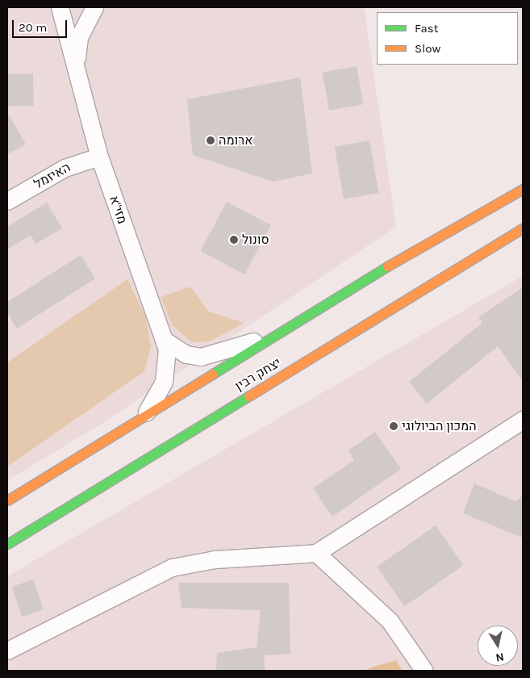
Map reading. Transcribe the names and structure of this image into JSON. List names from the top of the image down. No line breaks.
{"streets":{"main road":["יצחק רבין"],"street":["האיזמל","מזי\"א"]},"crossings":[["האיזמל","מזי\"א"],["מזי\"א","יצחק רבין"]],"places":["ארומה","סונול","המכון הביולוגי"],"legend":["Fast","Slow"],"scale_bar":"20 m","north":"bottom"}
